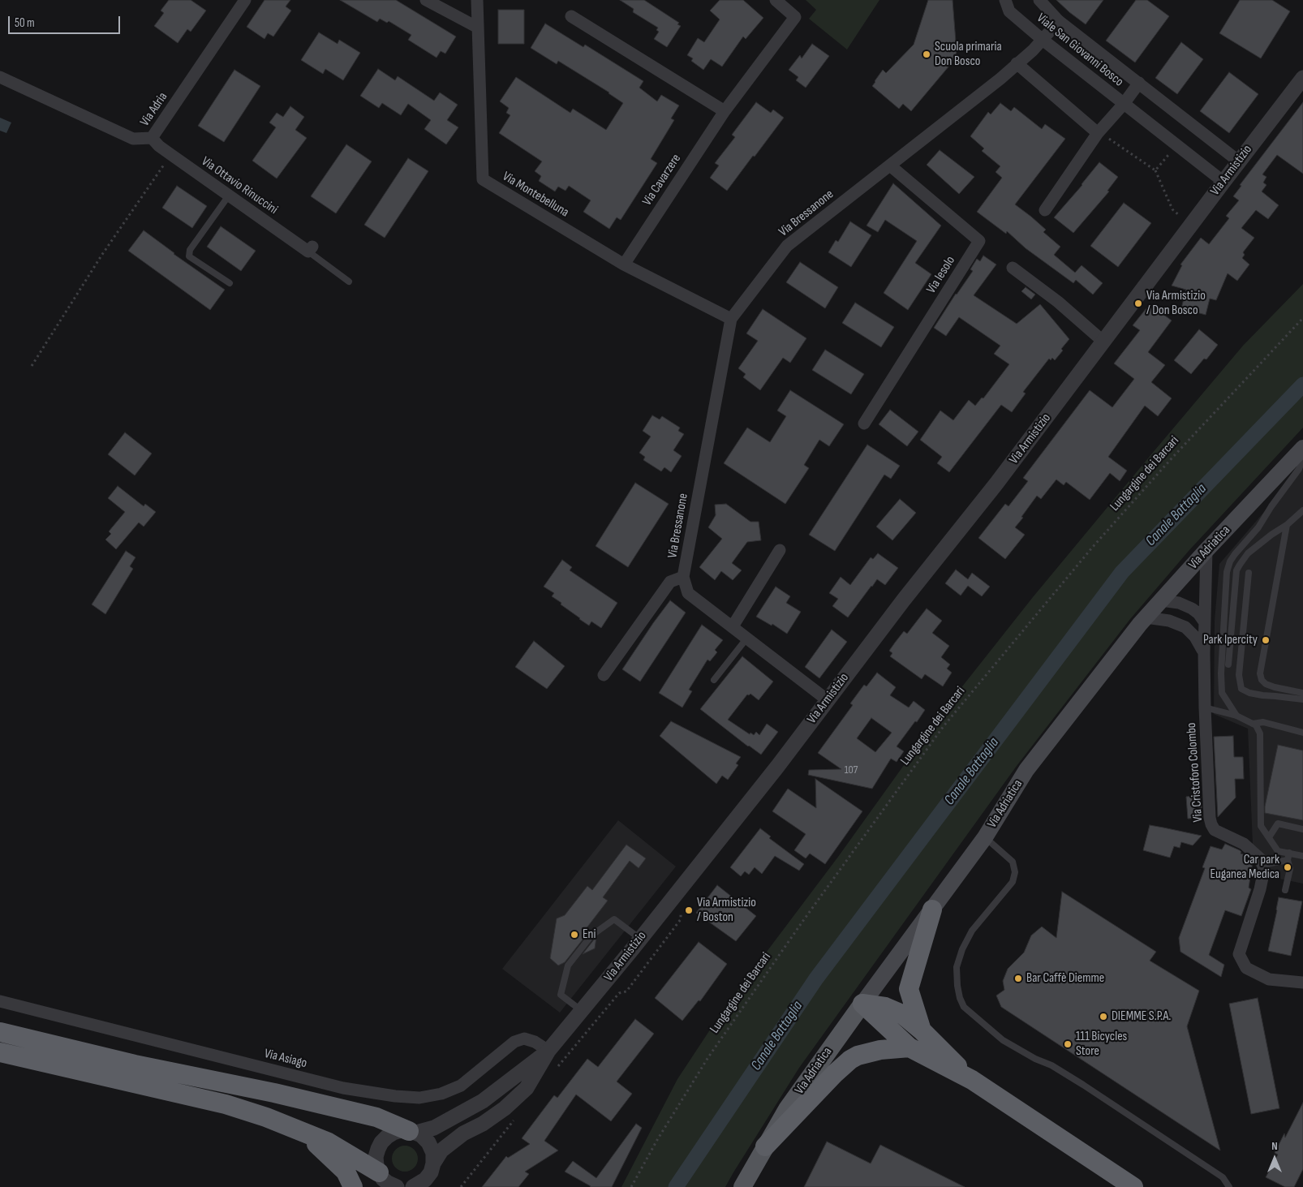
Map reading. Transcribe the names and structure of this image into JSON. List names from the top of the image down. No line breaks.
{"streets":{"main road":["Via Adriatica"],"street":["Viale San Giovanni Bosco","Via Adria","Via Armistizio","Via Cavarzere","Via Ottavio Rinuccini","Via Montebelluna","Via Bressanone","Via Iesolo","Via Cristoforo Colombo","Via Asiago"],"path":["Lungargine dei Barcari"]},"crossings":[["Viale San Giovanni Bosco","Via Armistizio"],["Viale San Giovanni Bosco","Via Bressanone"],["Via Adria","Via Ottavio Rinuccini"],["Via Armistizio","Via Bressanone"],["Via Armistizio","Via Asiago"],["Via Cavarzere","Via Montebelluna"],["Via Montebelluna","Via Bressanone"],["Via Bressanone","Via Iesolo"],["Via Adriatica","Via Cristoforo Colombo"]],"water":["Canale Battaglia"],"places":["Scuola primaria Don Bosco","Via Armistizio / Don Bosco","Park Ipercity","Car park Euganea Medica","Via Armistizio / Boston","Eni","Bar Caffè Diemme","DIEMME S.P.A.","111 Bicycles Store"],"house_numbers":["107"],"scale_bar":"50 m","north":"top"}
